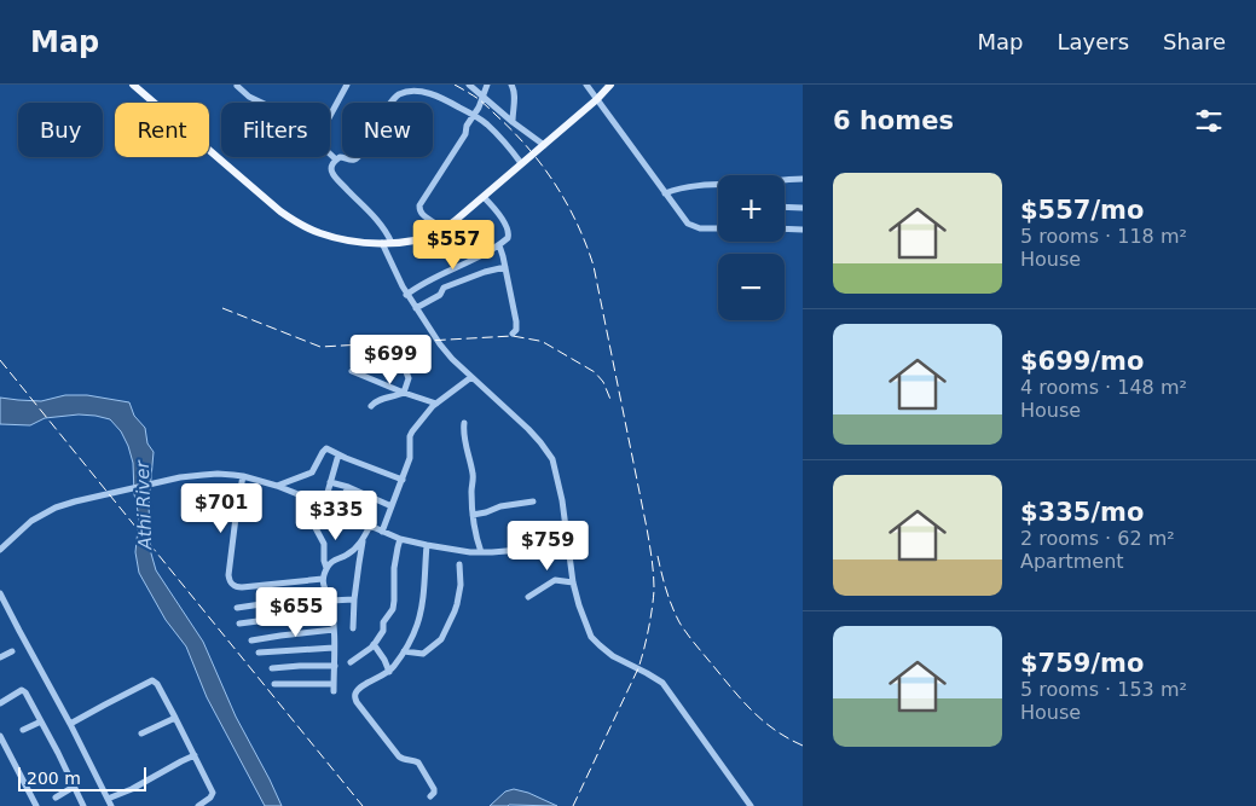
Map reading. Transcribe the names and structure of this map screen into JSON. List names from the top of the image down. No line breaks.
{"water":["Athi River"],"scale_bar":"200 m","page":{"header":"Map","nav":["Map","Layers","Share"],"heading":"6 homes","chip":["Buy","Rent","Filters","New"],"list":[{"name":"$557/mo","note":"5 rooms · 118 m² · House"},{"name":"$699/mo","note":"4 rooms · 148 m² · House"},{"name":"$335/mo","note":"2 rooms · 62 m² · Apartment"},{"name":"$759/mo","note":"5 rooms · 153 m² · House"}],"map_buttons":["+","−"],"price":["$557","$699","$701","$335","$759","$655"],"scale":"200 m"}}
